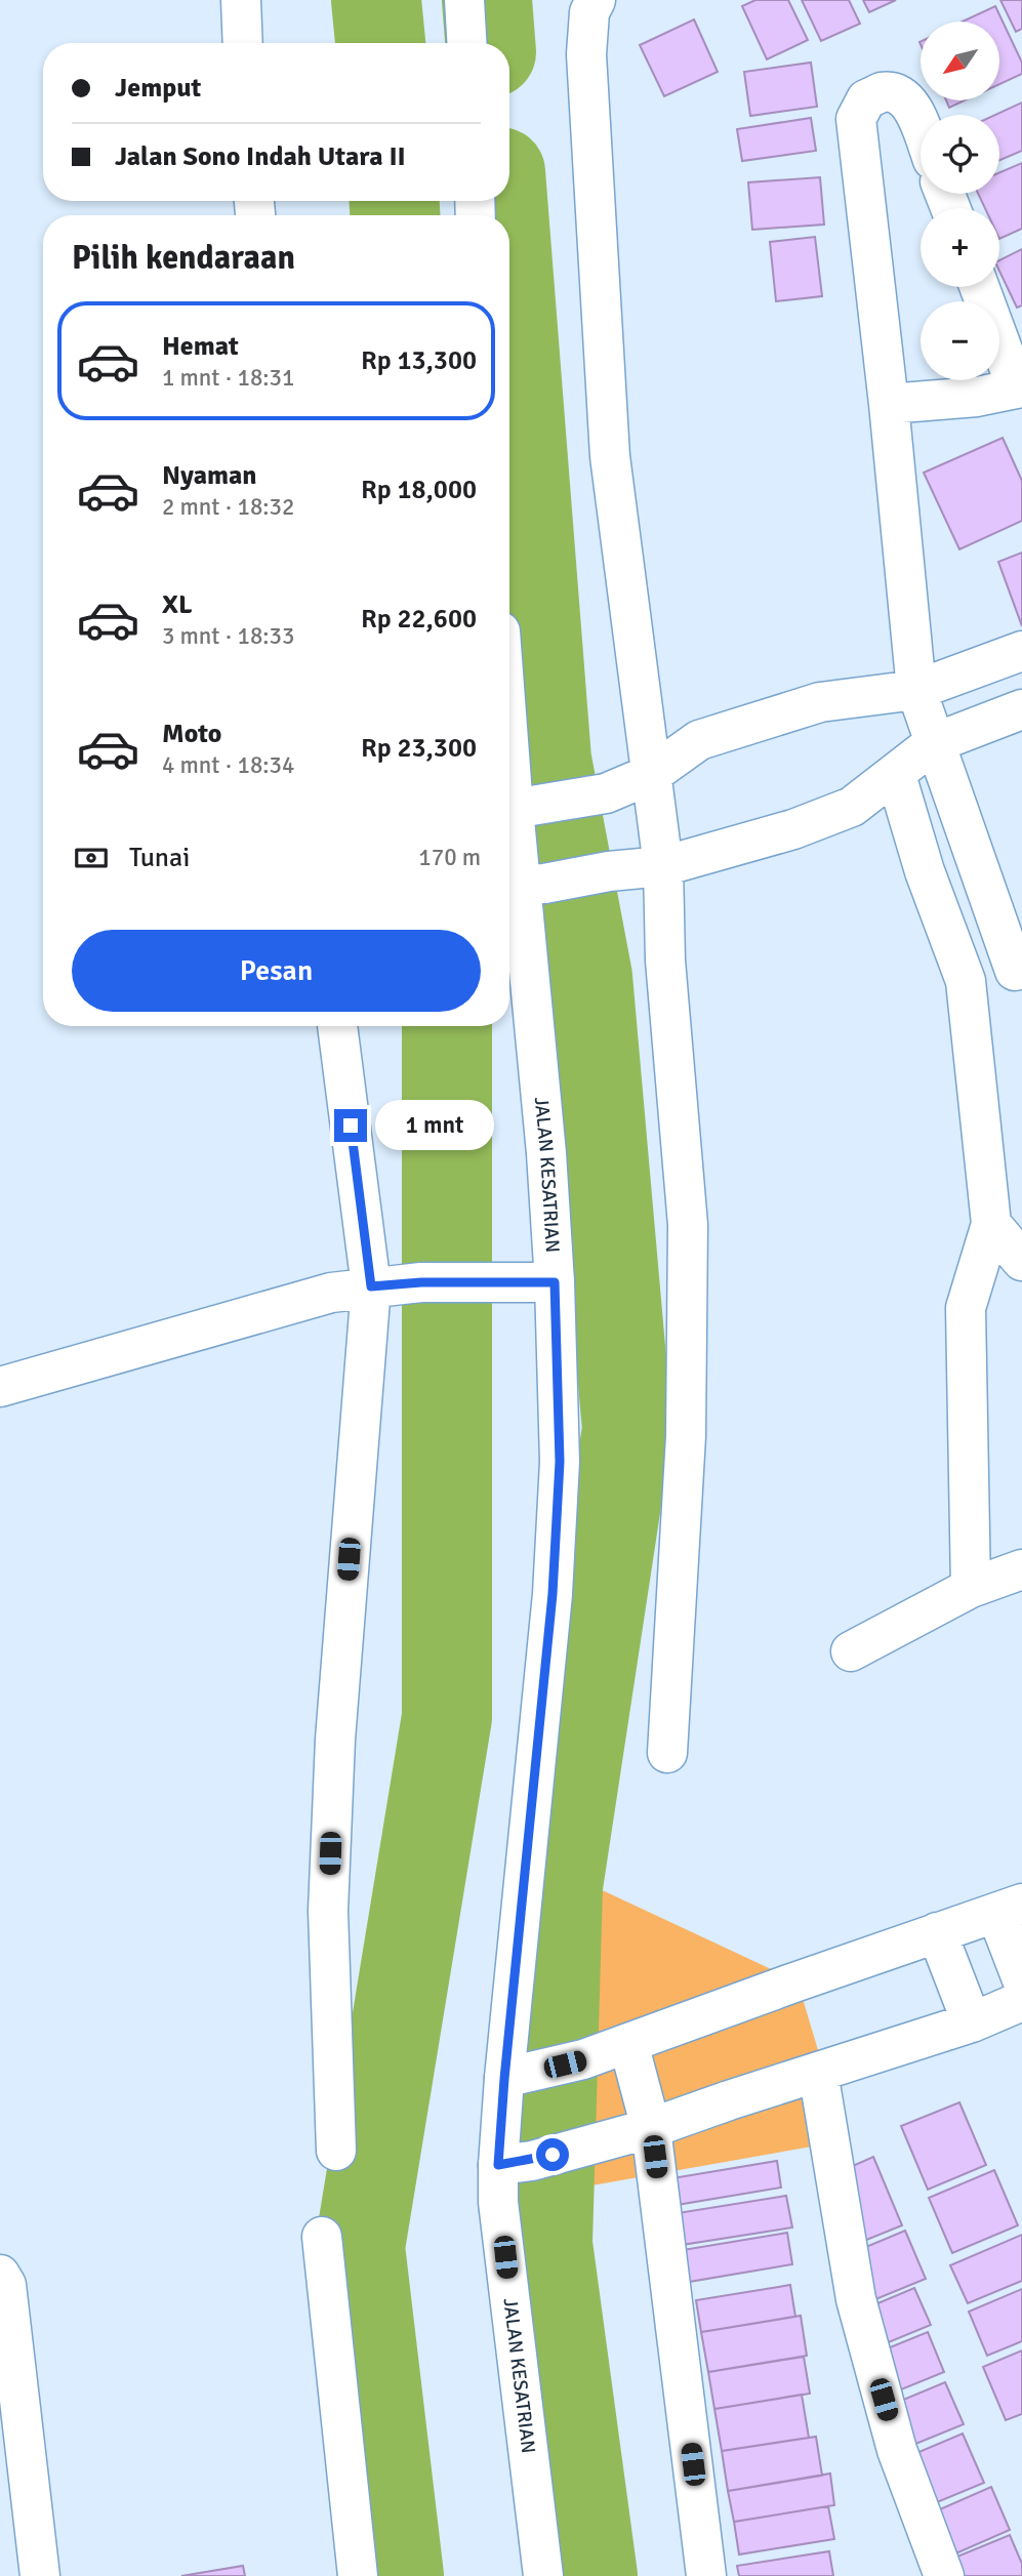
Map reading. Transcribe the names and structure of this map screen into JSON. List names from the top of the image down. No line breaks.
{"streets":{"street":["JALAN KESATRIAN"]},"north":"bottom left","page":{"map_buttons":["+","−"],"banner":["Jemput","Jalan Sono Indah Utara II"],"heading":"Pilih kendaraan","list":[{"name":"Hemat","note":"1 mnt · 18:31","value":"Rp 13,300"},{"name":"Nyaman","note":"2 mnt · 18:32","value":"Rp 18,000"},{"name":"XL","note":"3 mnt · 18:33","value":"Rp 22,600"},{"name":"Moto","note":"4 mnt · 18:34","value":"Rp 23,300"}],"pay":["Tunai","170 m"],"buttons":"Pesan","bubble":"1 mnt"}}
